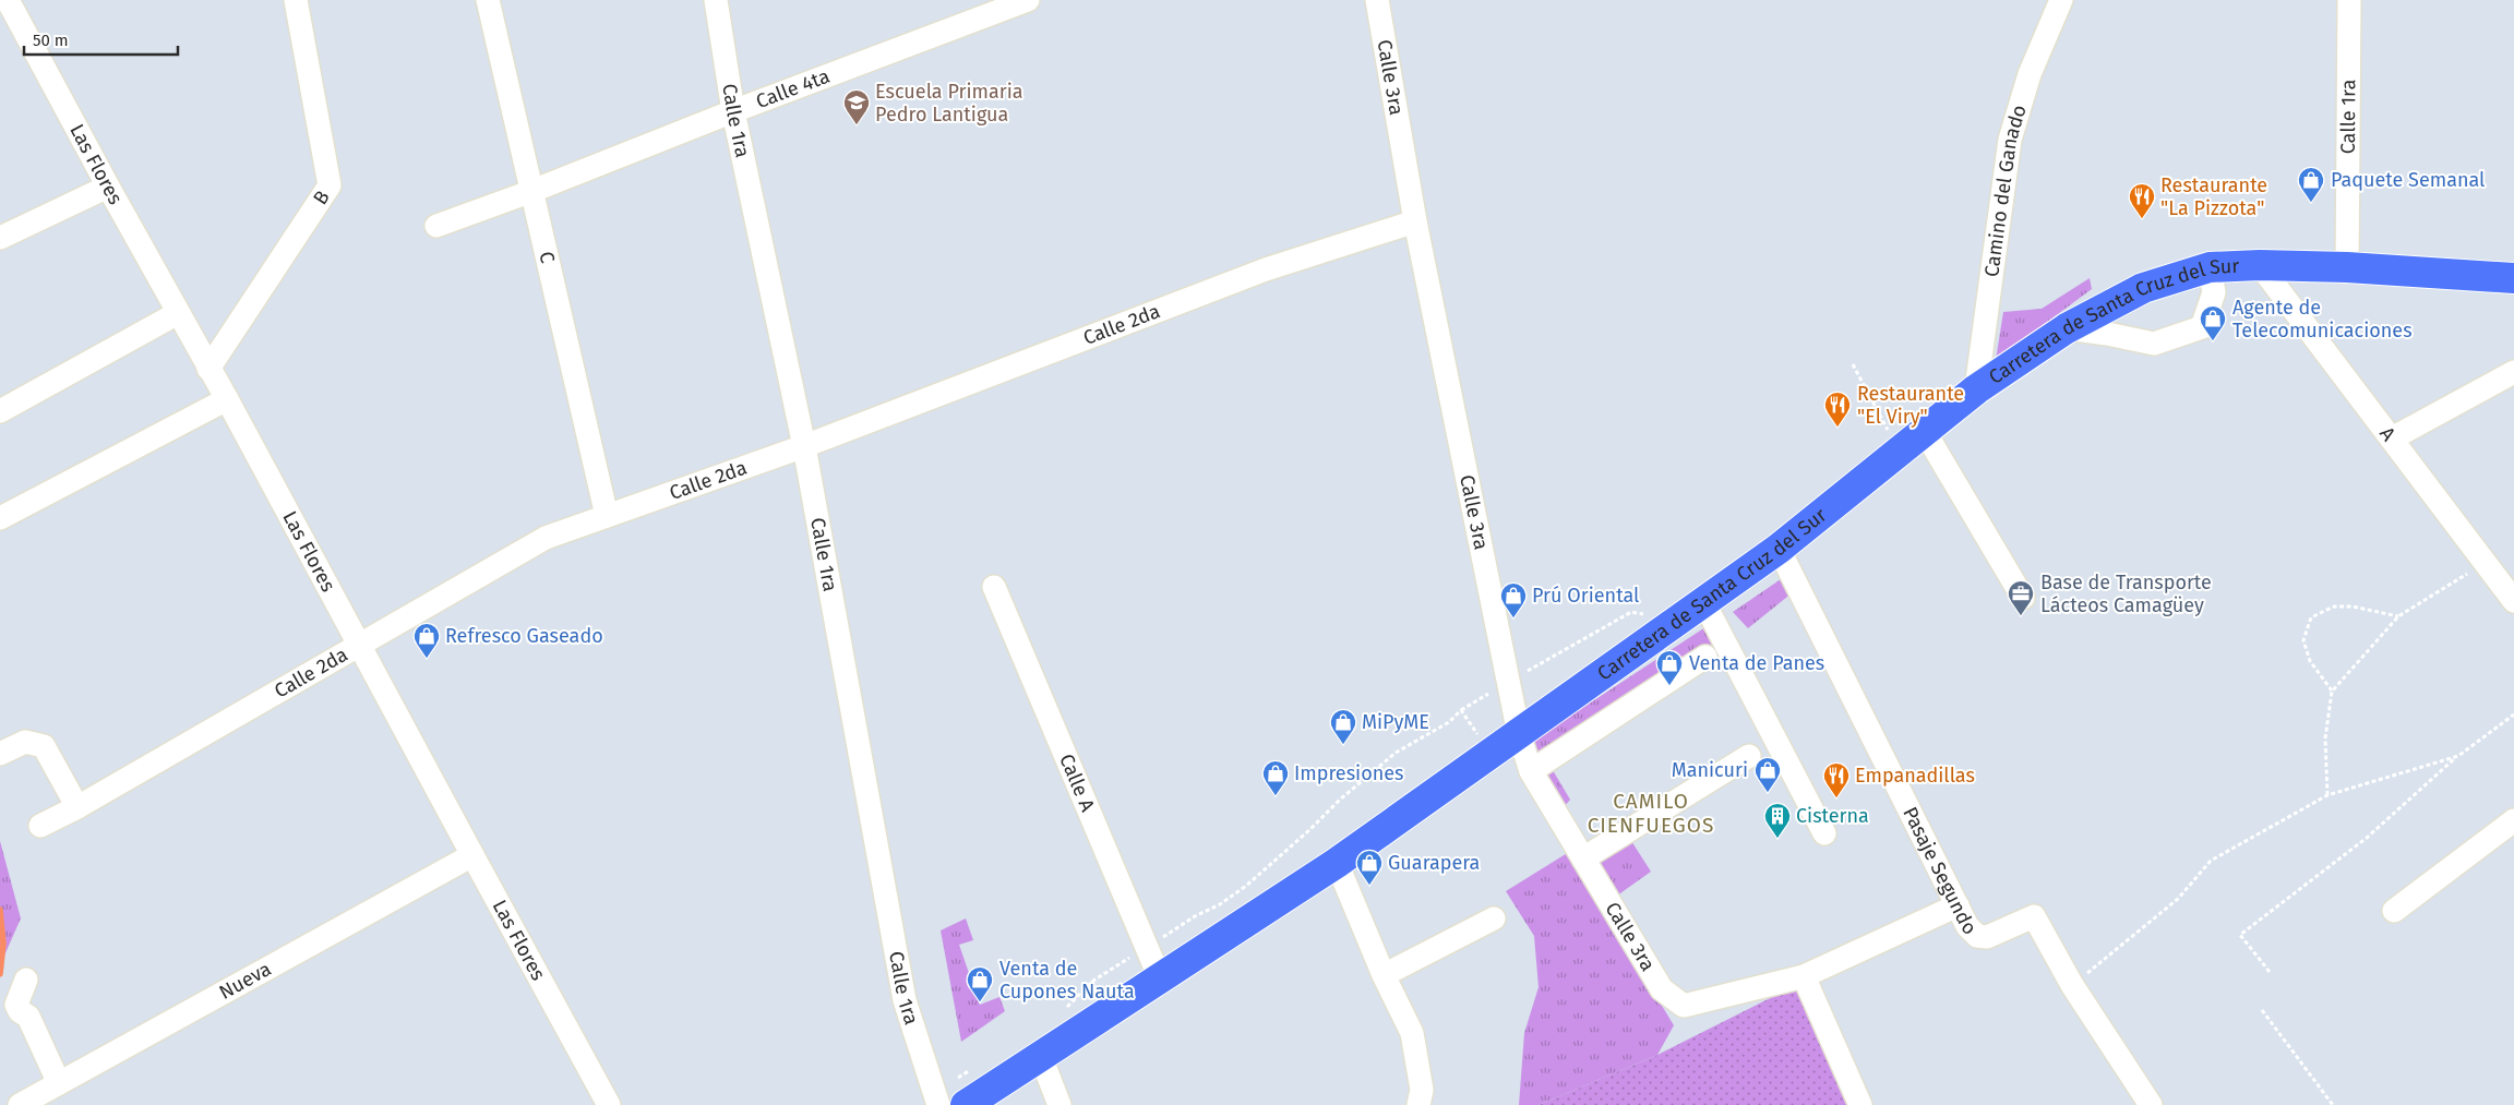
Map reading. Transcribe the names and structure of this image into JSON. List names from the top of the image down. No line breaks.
{"streets":{"main road":["Carretera de Santa Cruz del Sur"],"street":["Calle 3ra","Calle 4ta","Calle 1ra","Las Flores","Camino del Ganado","B","C","Calle 2da","A","Calle A","Pasaje Segundo","Nueva"]},"crossings":[["Calle 3ra","Calle 2da"],["Calle 3ra","Carretera de Santa Cruz del Sur"],["Calle 4ta","Calle 1ra"],["Calle 4ta","C"],["Calle 1ra","Calle 2da"],["Calle 1ra","Carretera de Santa Cruz del Sur"],["Las Flores","B"],["Las Flores","Calle 2da"],["Las Flores","Nueva"],["Camino del Ganado","Carretera de Santa Cruz del Sur"],["C","Calle 2da"],["Carretera de Santa Cruz del Sur","A"],["Carretera de Santa Cruz del Sur","Calle A"],["Carretera de Santa Cruz del Sur","Pasaje Segundo"]],"districts":["CAMILO CIENFUEGOS"],"places":{"school or university":["Escuela Primaria Pedro Lantigua"],"shop":["Paquete Semanal","Agente de Telecomunicaciones","Prú Oriental","Refresco Gaseado","Venta de Panes","MiPyME","Manicuri","Impresiones","Guarapera","Venta de Cupones Nauta"],"restaurant":["Restaurante \"La Pizzota\"","Restaurante \"El Viry\"","Empanadillas"],"office":["Base de Transporte Lácteos Camagüey"],"building":["Cisterna"]},"scale_bar":"50 m"}
